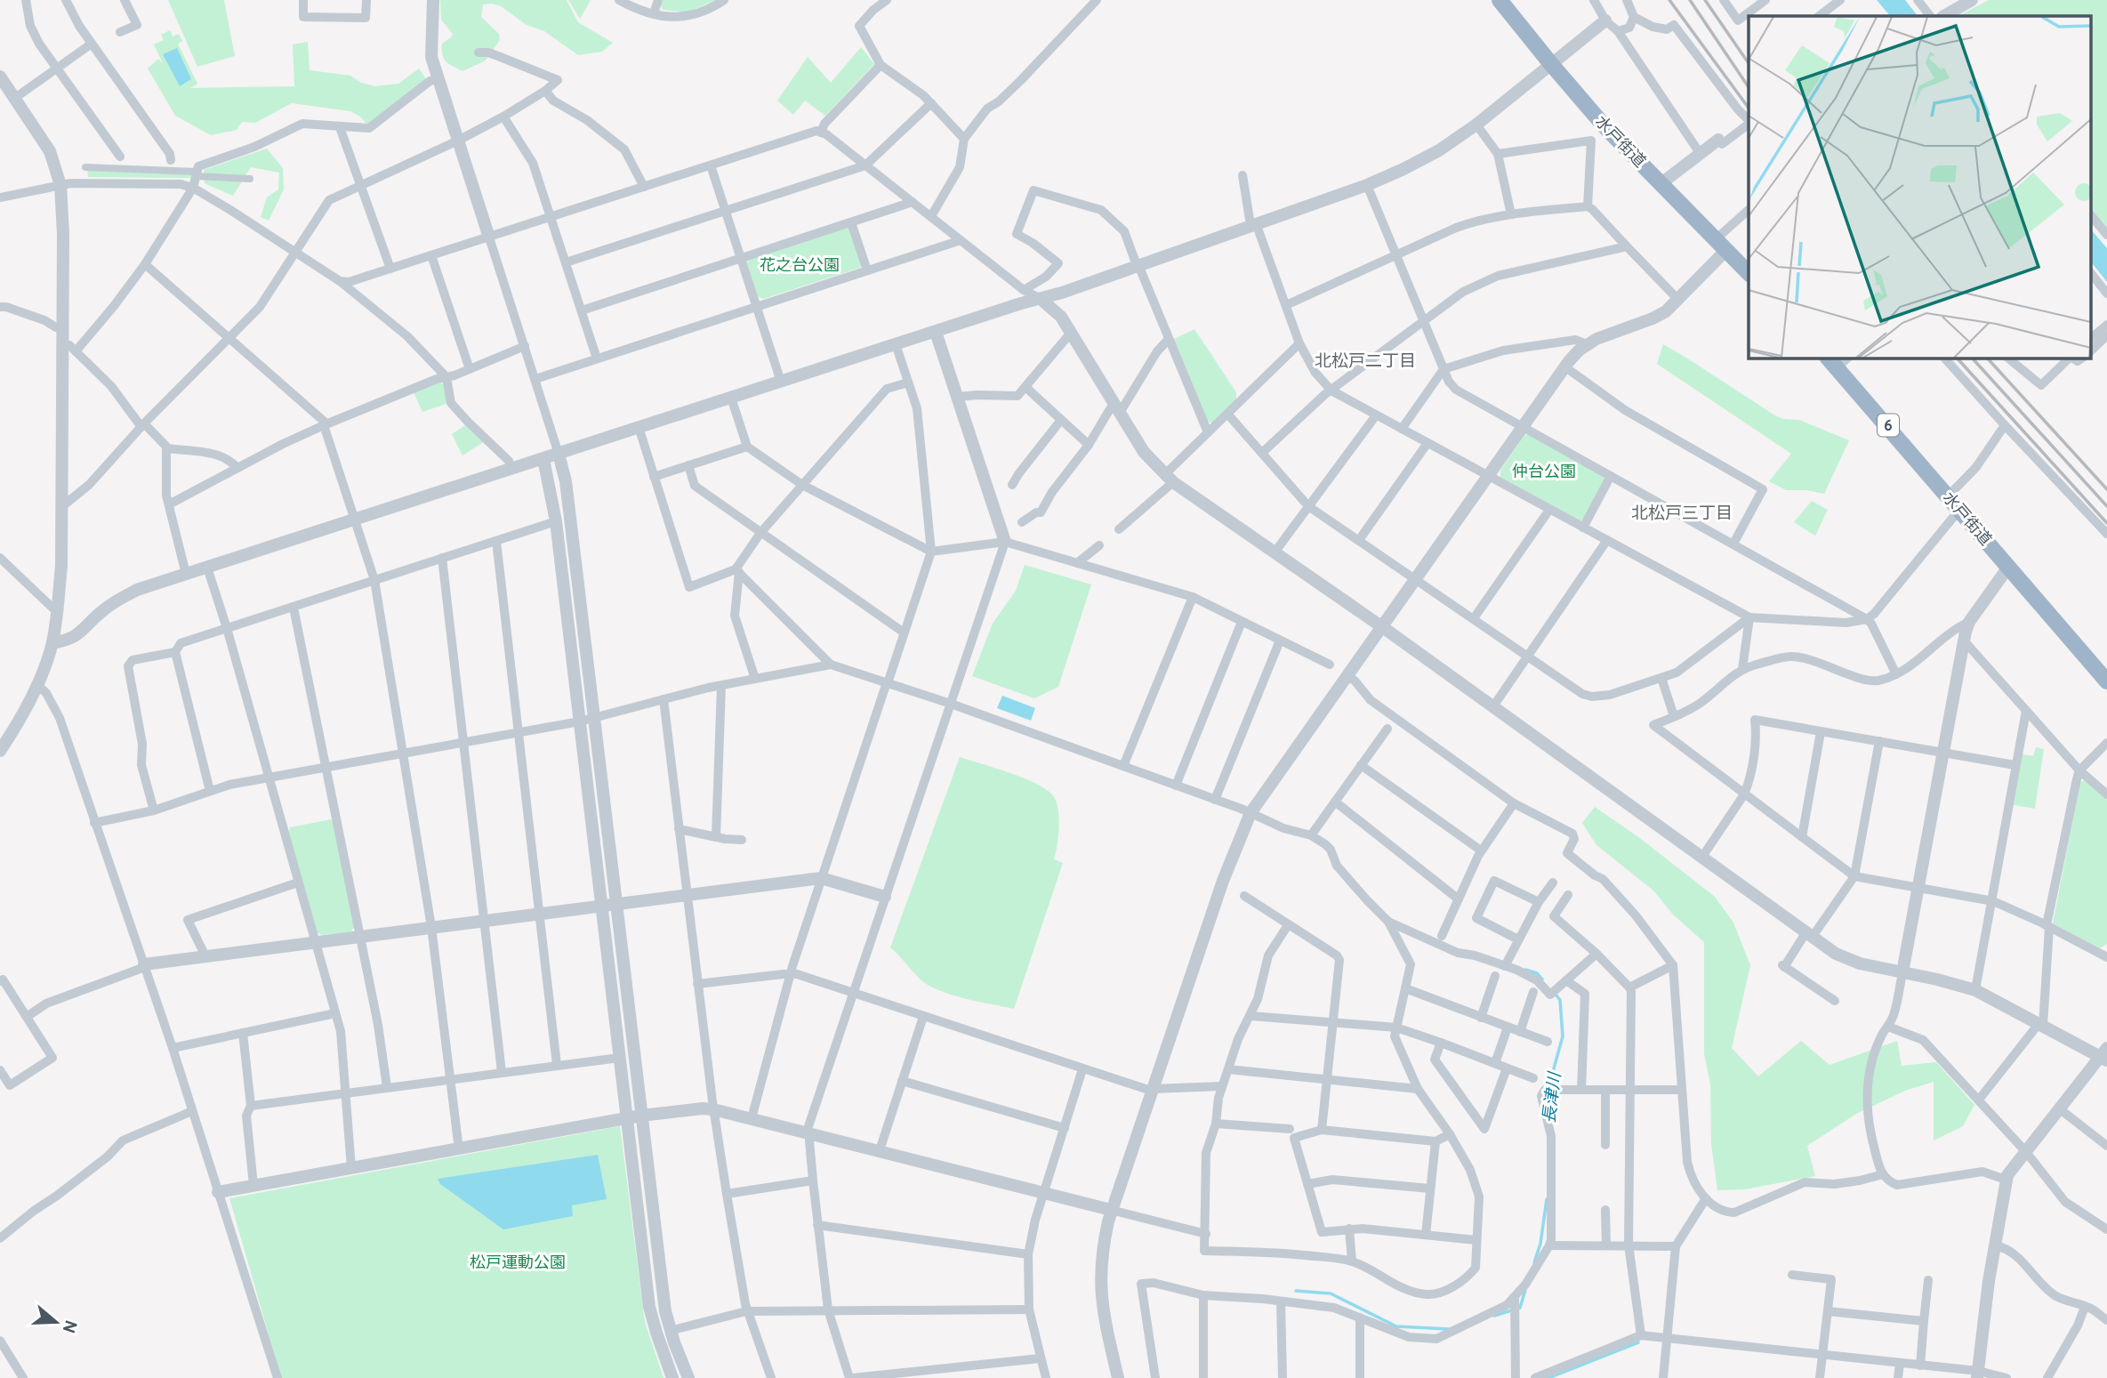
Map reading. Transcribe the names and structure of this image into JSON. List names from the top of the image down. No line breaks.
{"streets":{"highway":["水戸街道","6"]},"districts":["北松戸二丁目","北松戸三丁目"],"water":["長津川"],"parks":["花之台公園","仲台公園","松戸運動公園"],"north":"right"}
